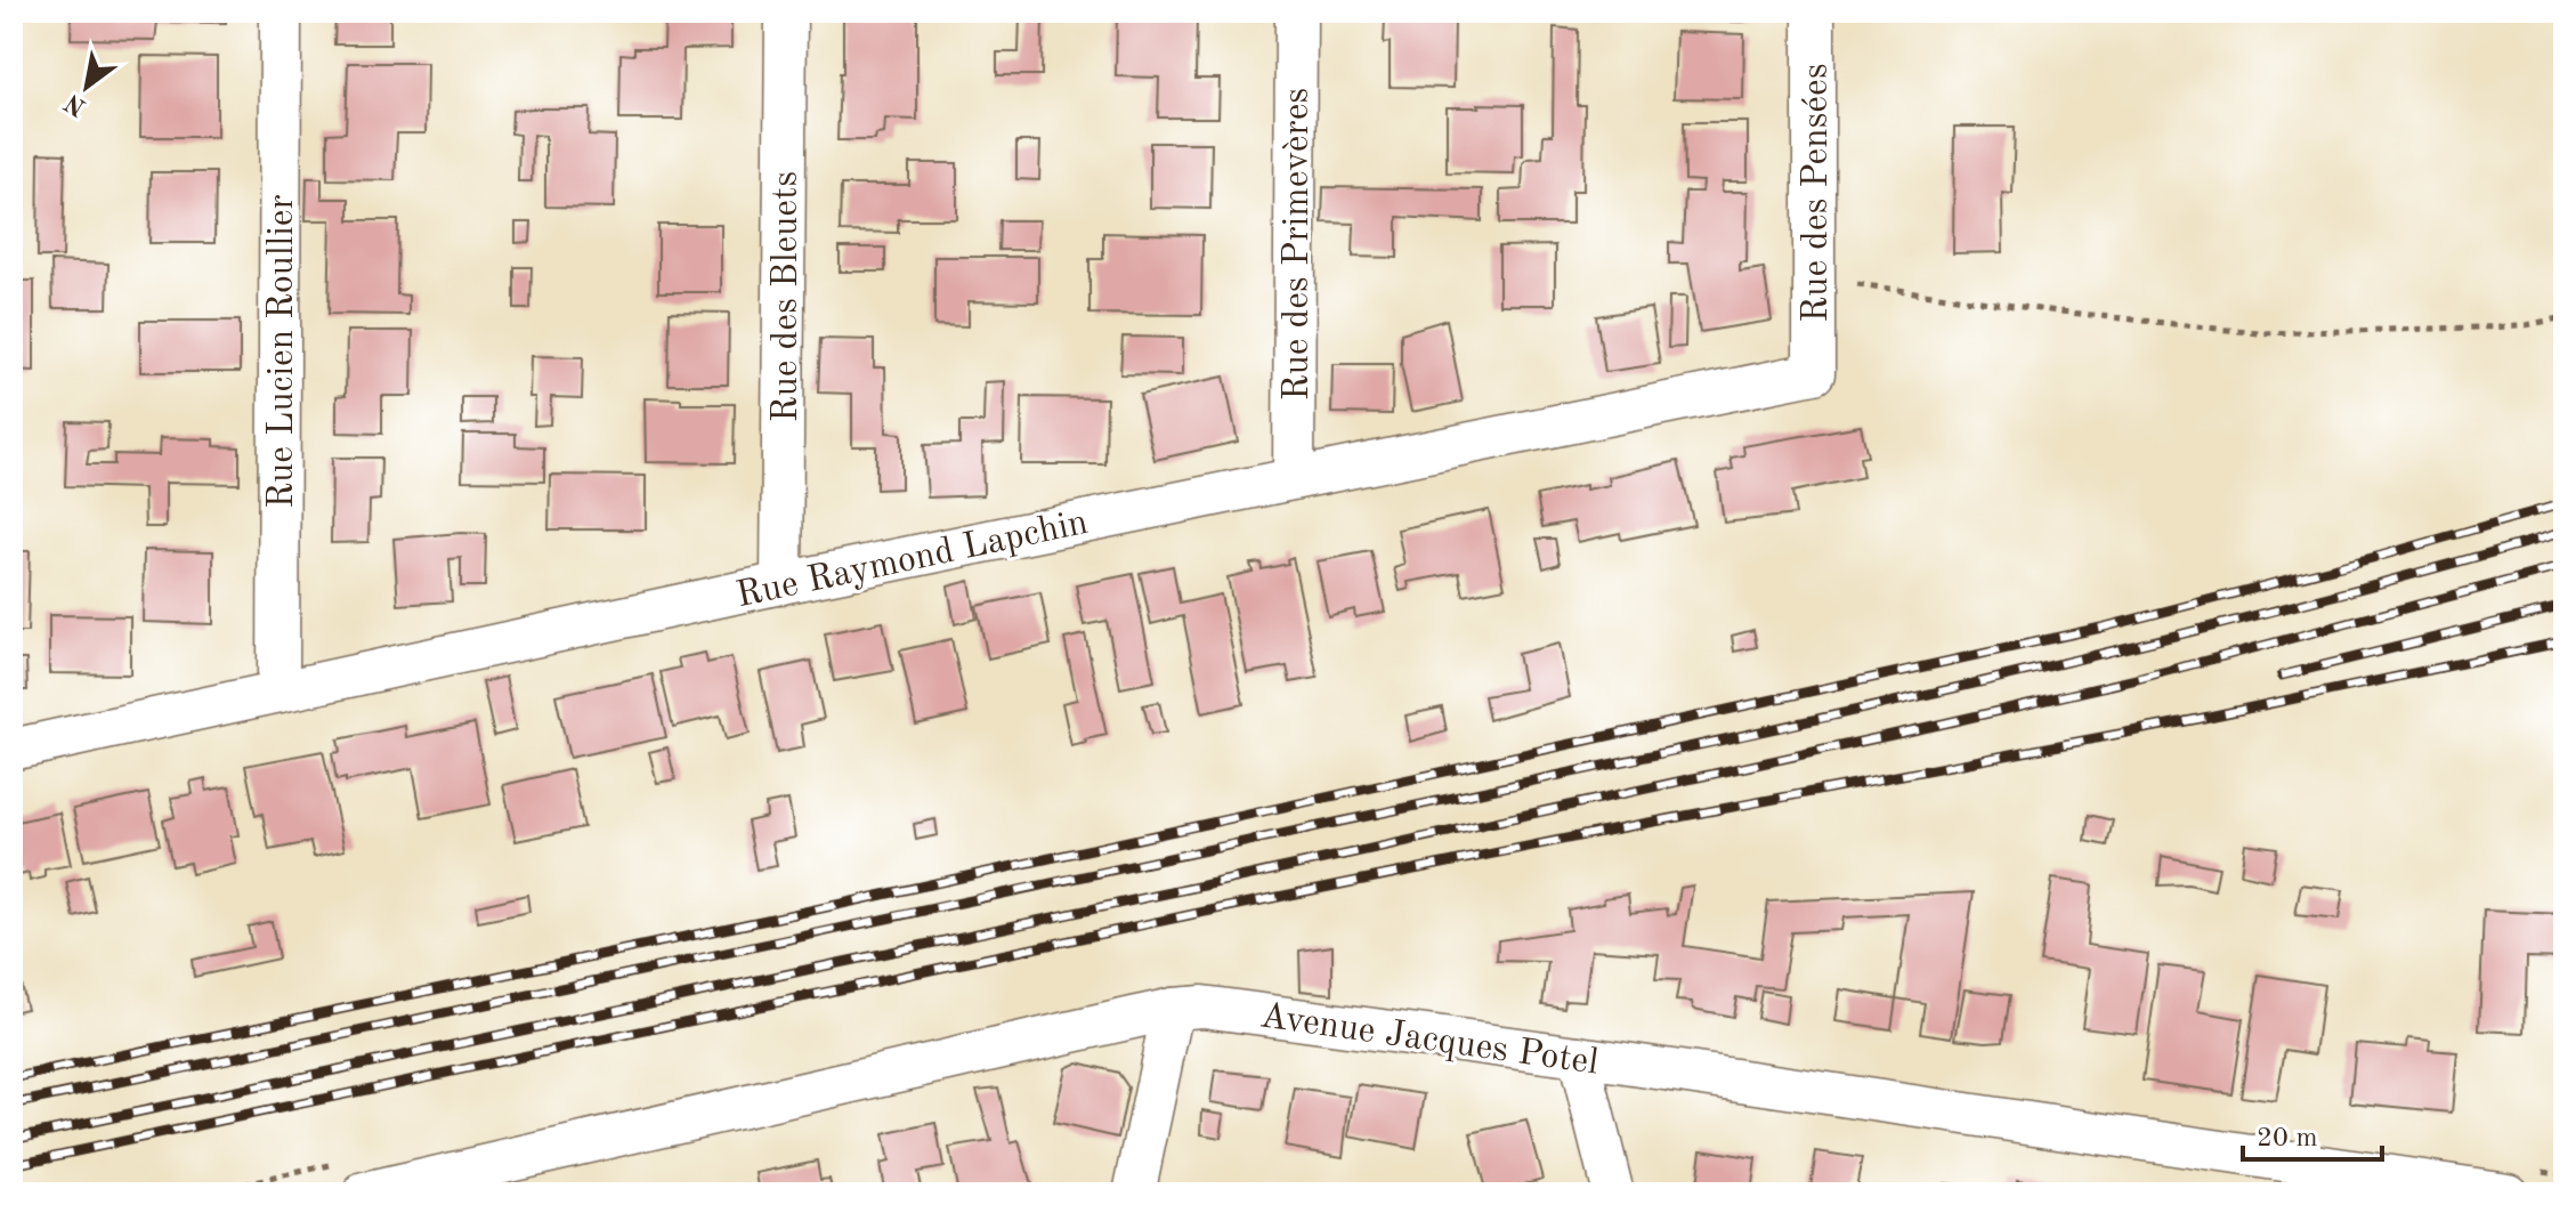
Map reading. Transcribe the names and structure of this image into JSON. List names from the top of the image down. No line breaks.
{"streets":{"street":["Rue des Pensées","Rue des Primevères","Rue des Bleuets","Rue Lucien Roullier","Rue Raymond Lapchin","Avenue Jacques Potel"]},"crossings":[["Rue des Pensées","Rue Raymond Lapchin"],["Rue des Primevères","Rue Raymond Lapchin"],["Rue des Bleuets","Rue Raymond Lapchin"],["Rue Lucien Roullier","Rue Raymond Lapchin"]],"scale_bar":"20 m","north":"bottom left"}
